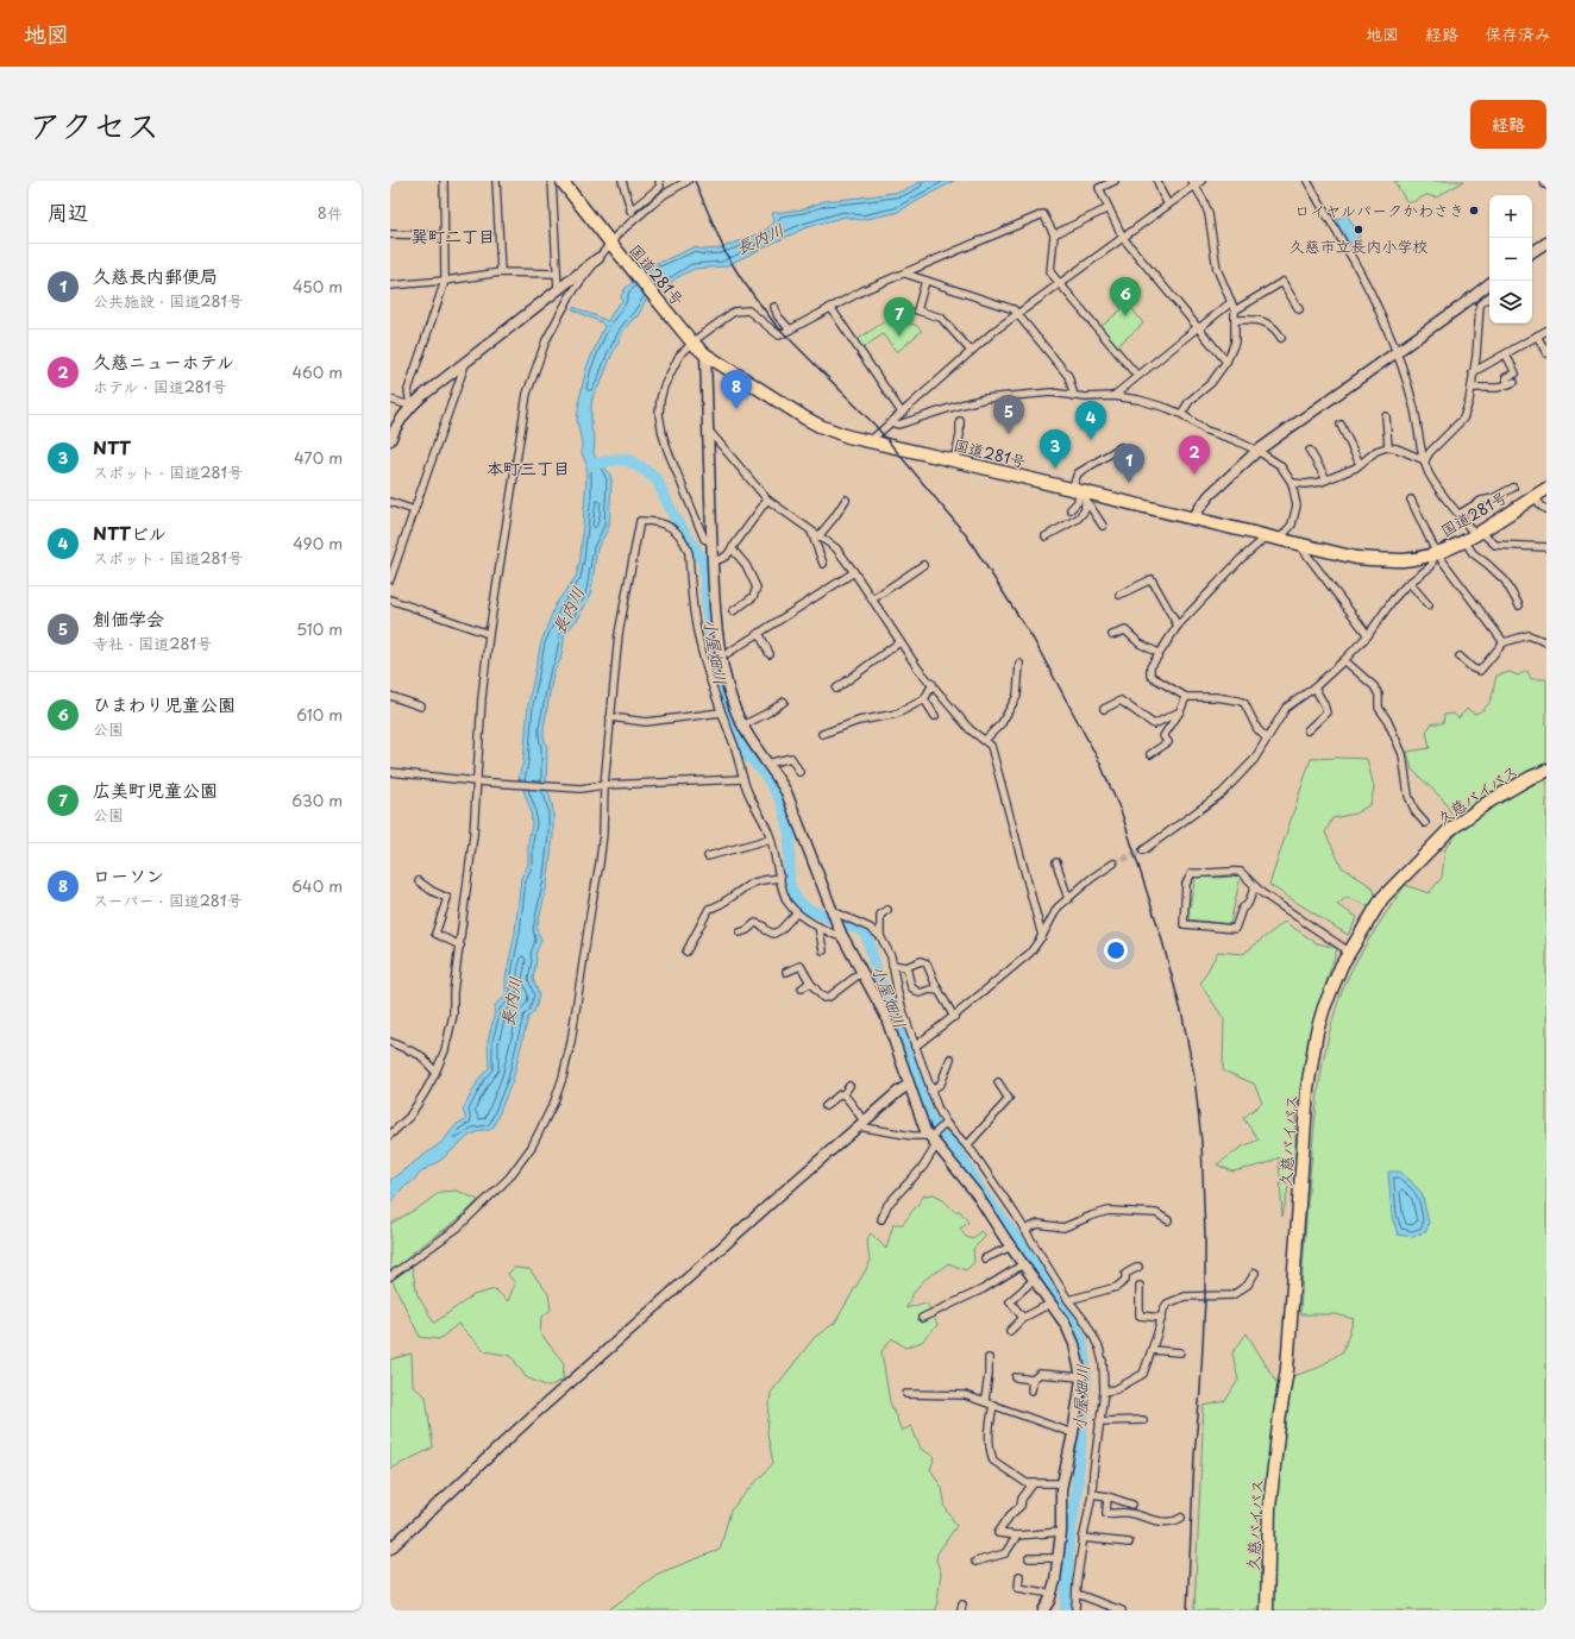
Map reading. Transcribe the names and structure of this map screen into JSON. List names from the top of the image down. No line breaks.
{"streets":{"highway":["国道281号","久慈バイパス"]},"districts":["巽町二丁目","本町三丁目"],"water":["長内川","小屋畑川"],"places":["ロイヤルパークかわさき","久慈市立長内小学校"],"page":{"header":"地図","nav":["地図","経路","保存済み"],"title":"アクセス","buttons":"経路","heading":["周辺","8件"],"map_buttons":["+","−"],"list":[{"mark":"1","name":"久慈長内郵便局","note":"公共施設 · 国道281号","value":"450 m"},{"mark":"2","name":"久慈ニューホテル","note":"ホテル · 国道281号","value":"460 m"},{"mark":"3","name":"NTT","note":"スポット · 国道281号","value":"470 m"},{"mark":"4","name":"NTTビル","note":"スポット · 国道281号","value":"490 m"},{"mark":"5","name":"創価学会","note":"寺社 · 国道281号","value":"510 m"},{"mark":"6","name":"ひまわり児童公園","note":"公園","value":"610 m"},{"mark":"7","name":"広美町児童公園","note":"公園","value":"630 m"},{"mark":"8","name":"ローソン","note":"スーパー · 国道281号","value":"640 m"}],"pins":["6","7","8","5","4","3","2","1"]}}
